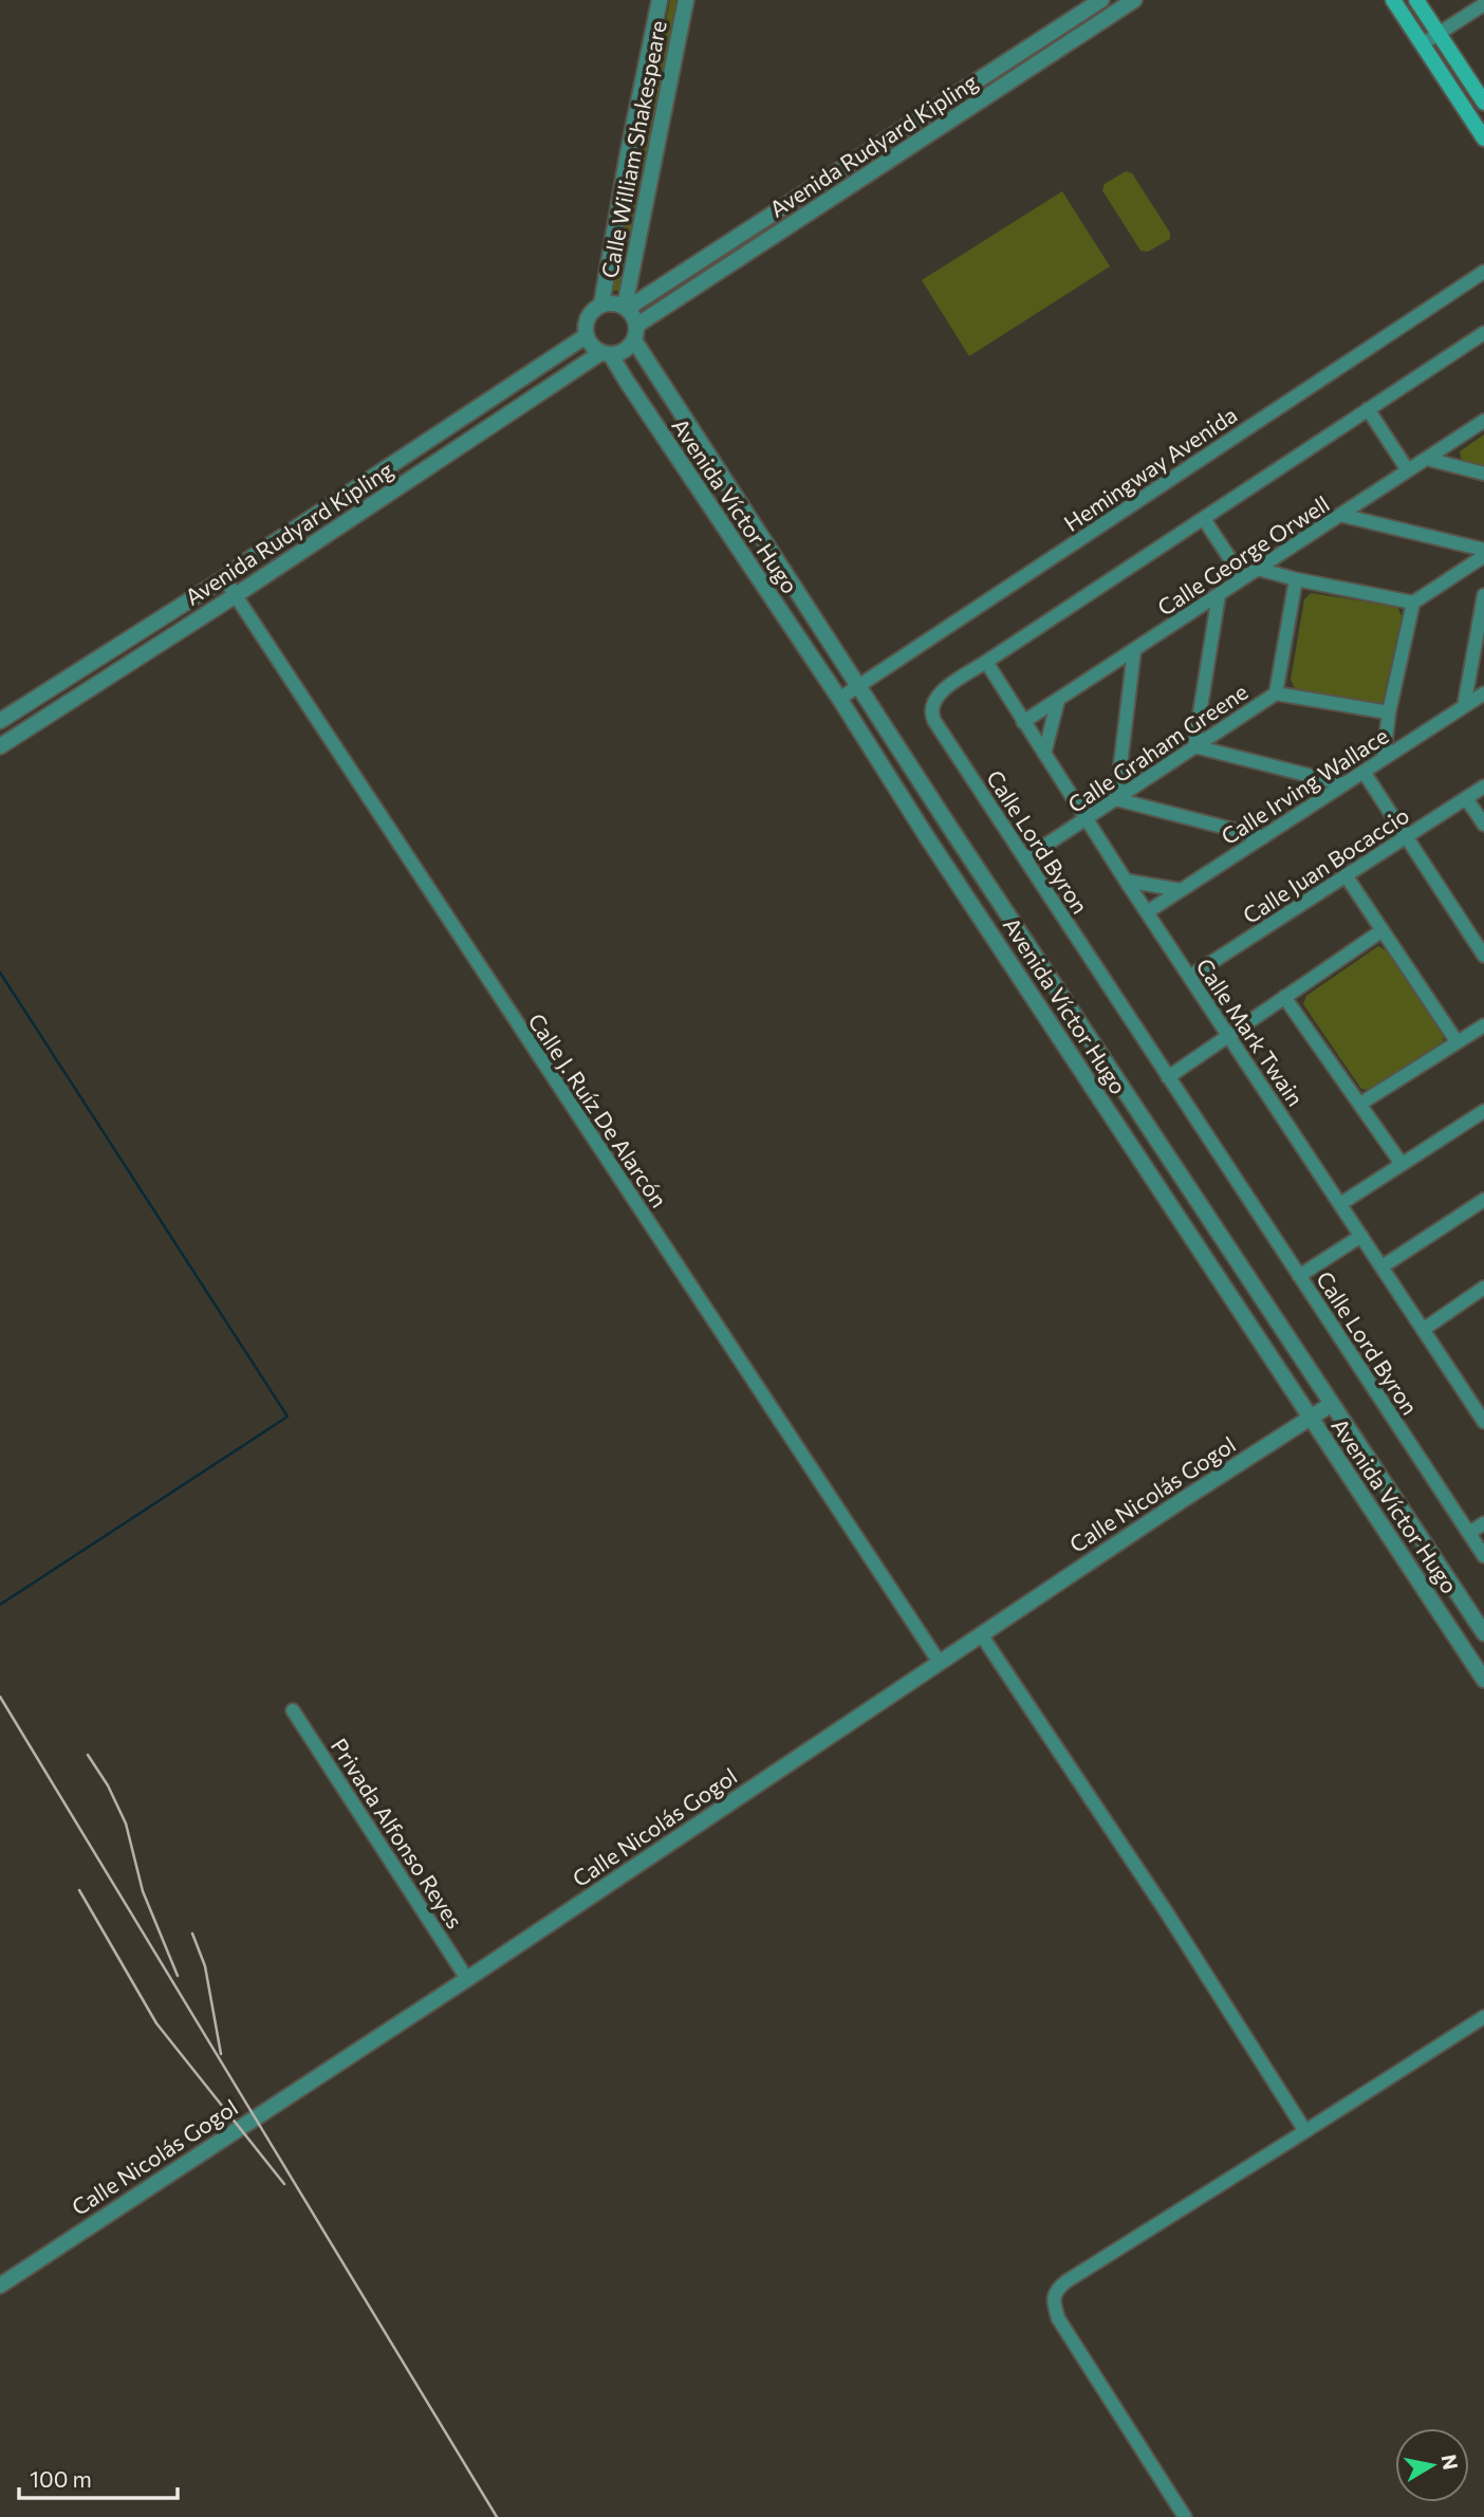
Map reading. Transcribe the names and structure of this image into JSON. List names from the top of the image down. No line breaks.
{"streets":{"street":["Avenida Rudyard Kipling","Calle William Shakespeare","Hemingway Avenida","Avenida Víctor Hugo","Calle George Orwell","Calle Graham Greene","Calle Irving Wallace","Calle Lord Byron","Calle Juan Bocaccio","Calle Mark Twain","Calle J. Ruíz De Alarcón","Calle Nicolás Gogol","Privada Alfonso Reyes"]},"crossings":[["Avenida Rudyard Kipling","Calle William Shakespeare"],["Avenida Rudyard Kipling","Avenida Víctor Hugo"],["Avenida Rudyard Kipling","Calle J. Ruíz De Alarcón"],["Calle William Shakespeare","Avenida Víctor Hugo"],["Hemingway Avenida","Avenida Víctor Hugo"],["Avenida Víctor Hugo","Calle Nicolás Gogol"],["Calle George Orwell","Calle Mark Twain"],["Calle Graham Greene","Calle Lord Byron"],["Calle Graham Greene","Calle Mark Twain"],["Calle Irving Wallace","Calle Mark Twain"],["Calle Lord Byron","Calle Mark Twain"],["Calle Juan Bocaccio","Calle Mark Twain"],["Calle J. Ruíz De Alarcón","Calle Nicolás Gogol"],["Calle Nicolás Gogol","Privada Alfonso Reyes"]],"scale_bar":"100 m","north":"right"}
